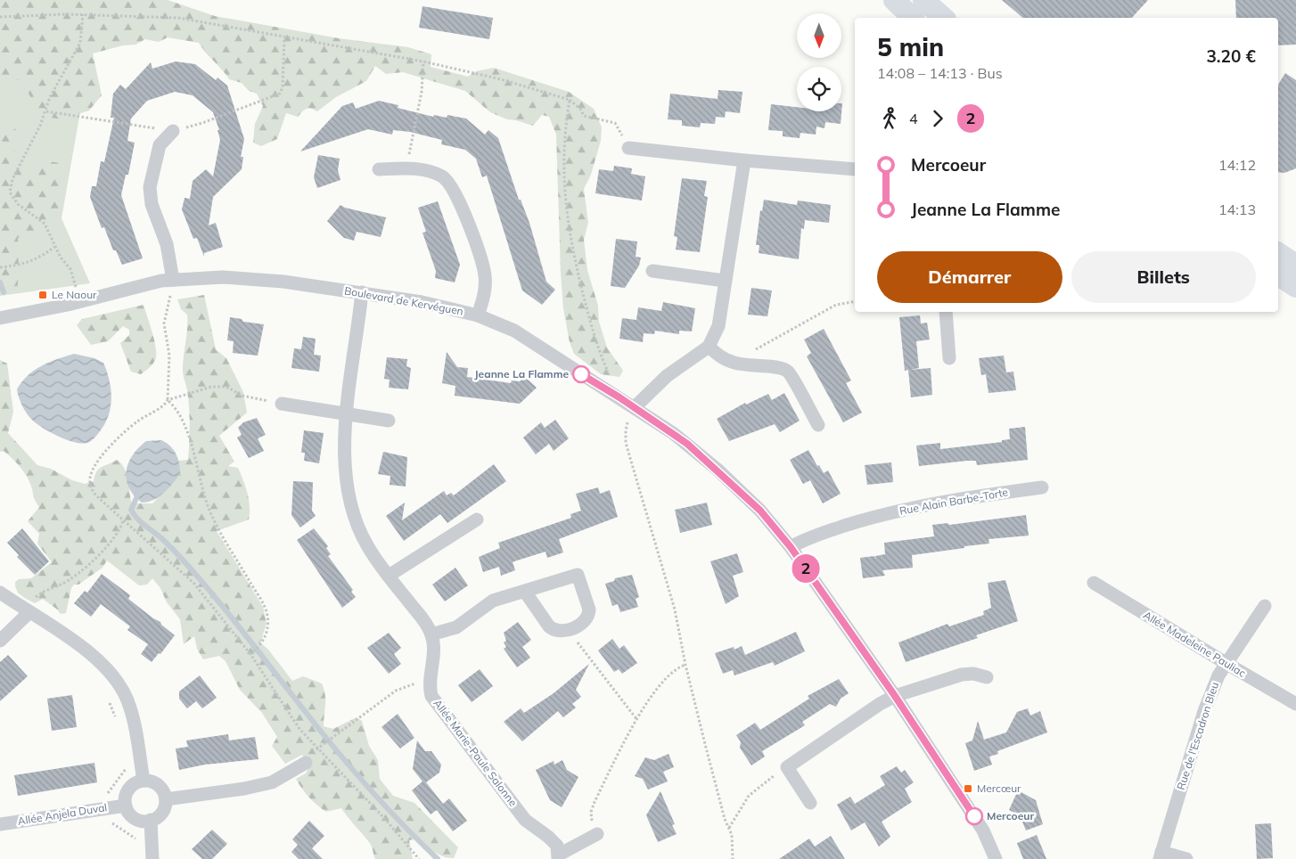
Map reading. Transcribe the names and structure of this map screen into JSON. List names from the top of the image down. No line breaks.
{"streets":{"street":["Boulevard de Kervéguen","Rue Alain Barbe-Torte","Allée Madeleine Pauliac","Rue de l'Escadron Bleu","Allée Marie-Paule Salonne","Allée Anjela Duval"]},"crossings":[["Boulevard de Kervéguen","Rue Alain Barbe-Torte"],["Boulevard de Kervéguen","Allée Marie-Paule Salonne"],["Allée Madeleine Pauliac","Rue de l'Escadron Bleu"]],"places":{"transit":["Le Naour","Mercœur"],"other":["Jeanne La Flamme","Mercoeur"]},"lines":["bus line 2"],"north":"bottom","page":{"on_map":"2","heading":["5 min","14:08 – 14:13 · Bus","3.20 €"],"legs":["4","2"],"list":[{"name":"Mercoeur","value":"14:12"},{"name":"Jeanne La Flamme","value":"14:13"}],"buttons":["Démarrer","Billets"]}}
